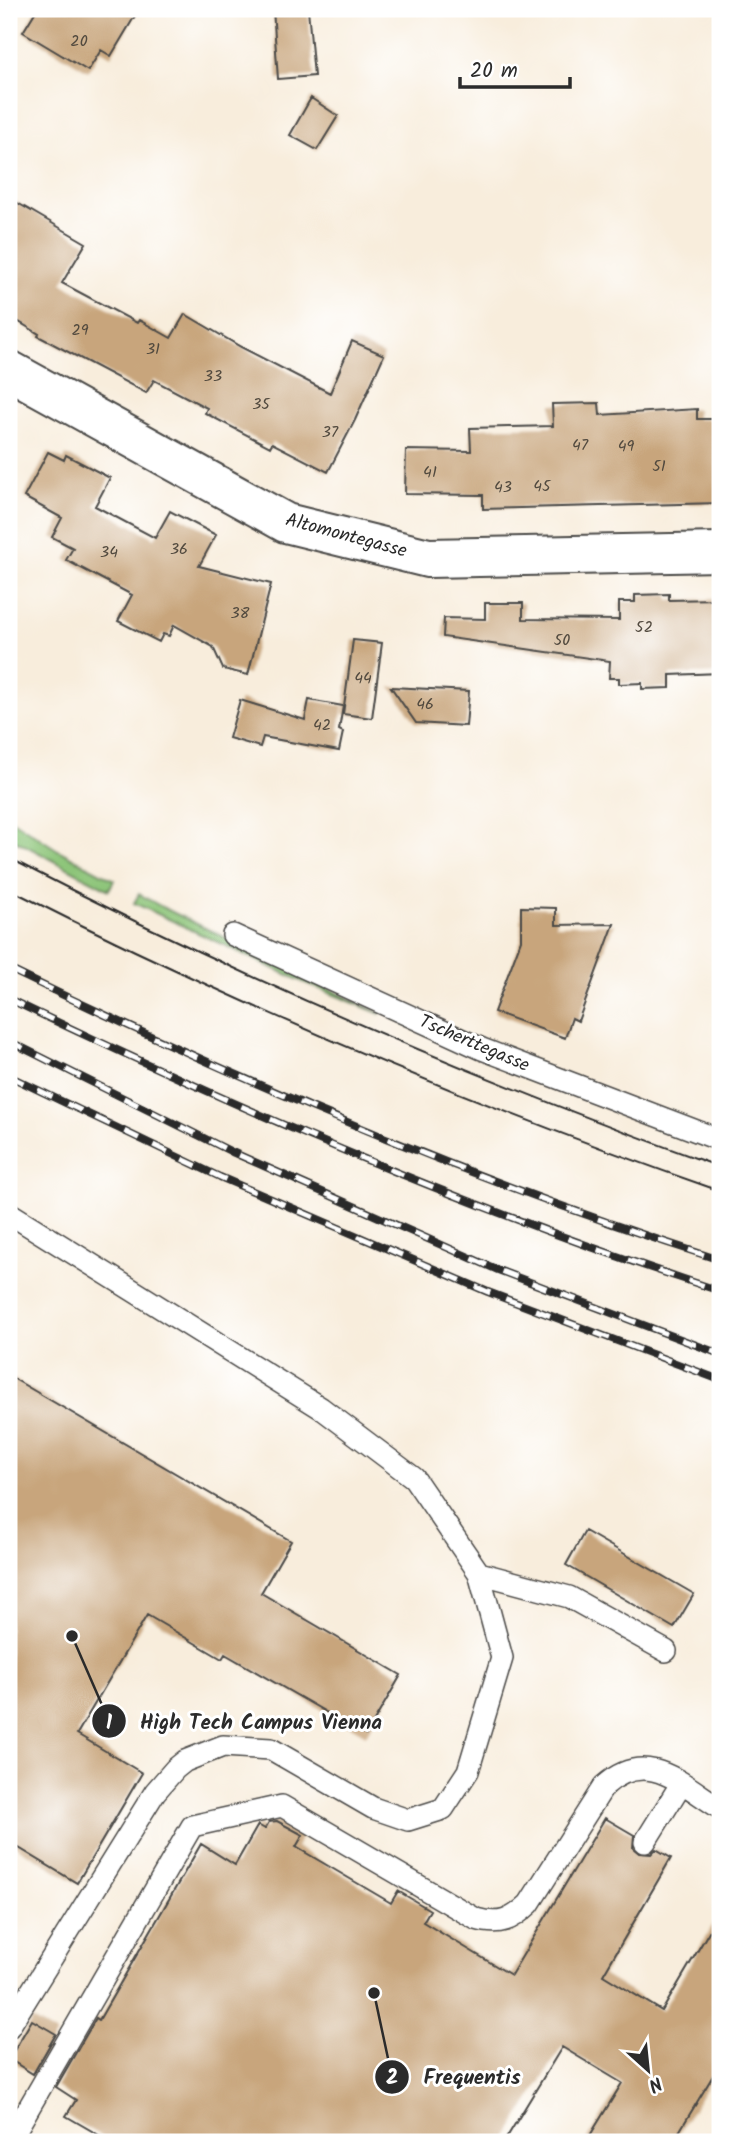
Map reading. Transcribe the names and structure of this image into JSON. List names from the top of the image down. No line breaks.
{"streets":{"street":["Altomontegasse"],"lane":["Tscherttegasse"]},"places":["High Tech Campus Vienna","Frequentis"],"house_numbers":["20","29","31","33","35","37","47","49","51","41","45","43","36","34","38","52","50","44","46","42"],"scale_bar":"20 m","north":"bottom right"}
